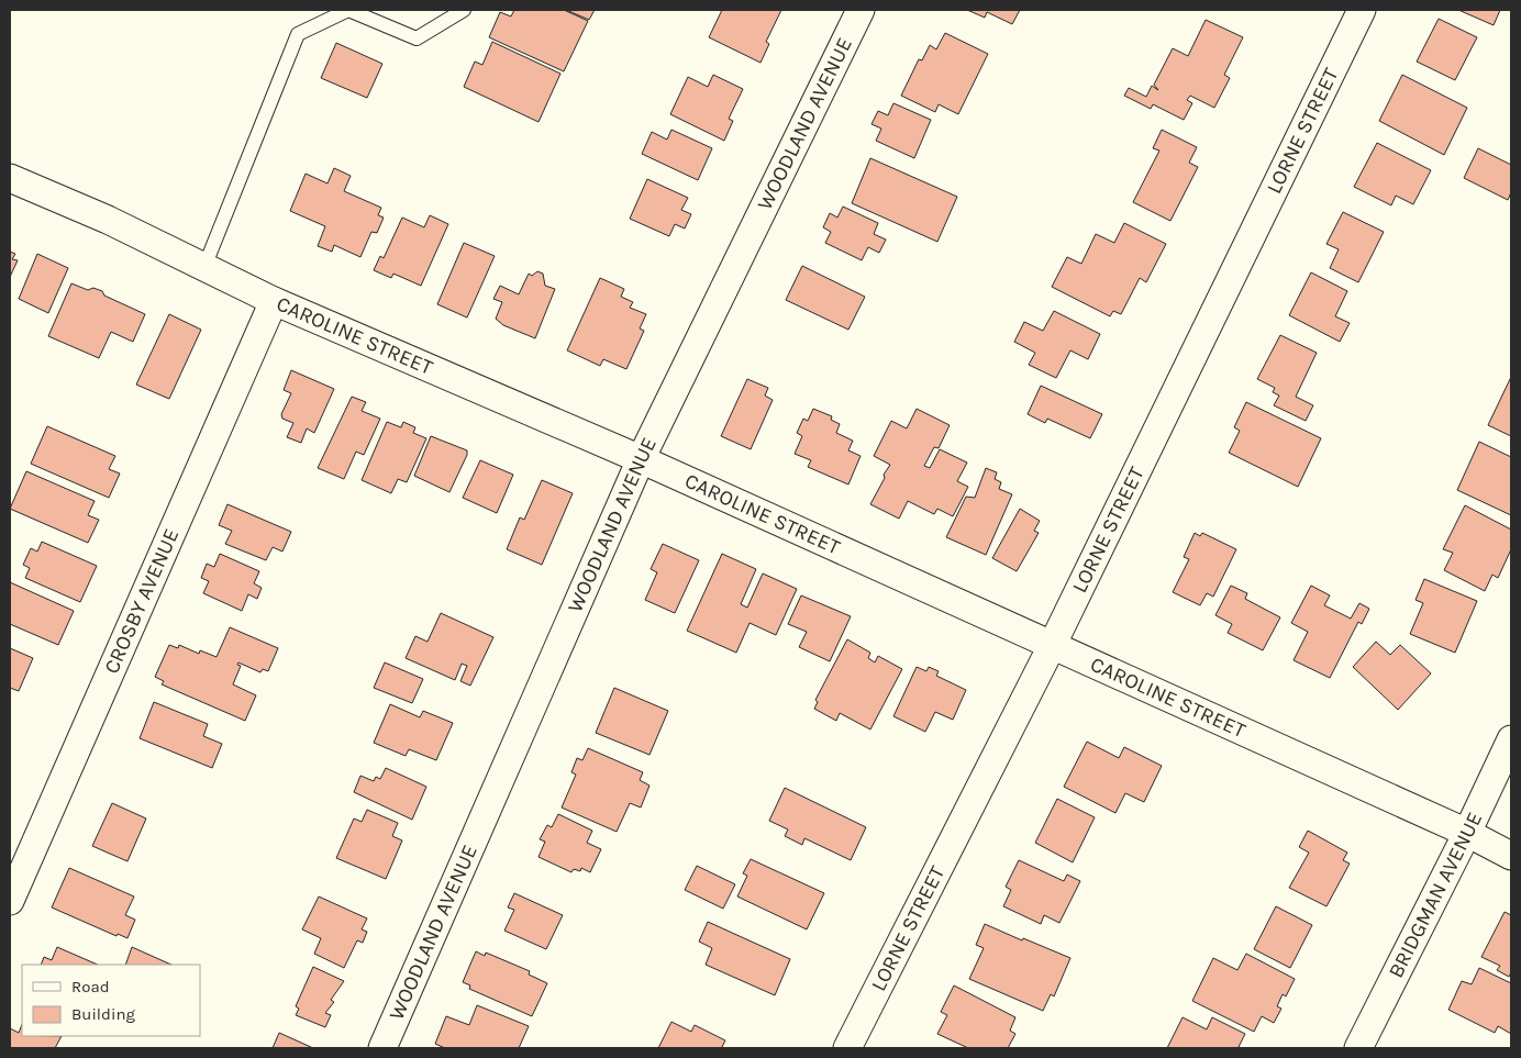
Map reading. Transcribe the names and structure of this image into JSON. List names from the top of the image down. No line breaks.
{"streets":{"street":["WOODLAND AVENUE","LORNE STREET","CAROLINE STREET","CROSBY AVENUE","BRIDGMAN AVENUE"]},"crossings":[["WOODLAND AVENUE","CAROLINE STREET"],["LORNE STREET","CAROLINE STREET"],["CAROLINE STREET","CROSBY AVENUE"],["CAROLINE STREET","BRIDGMAN AVENUE"]],"legend":["Road","Building"]}
